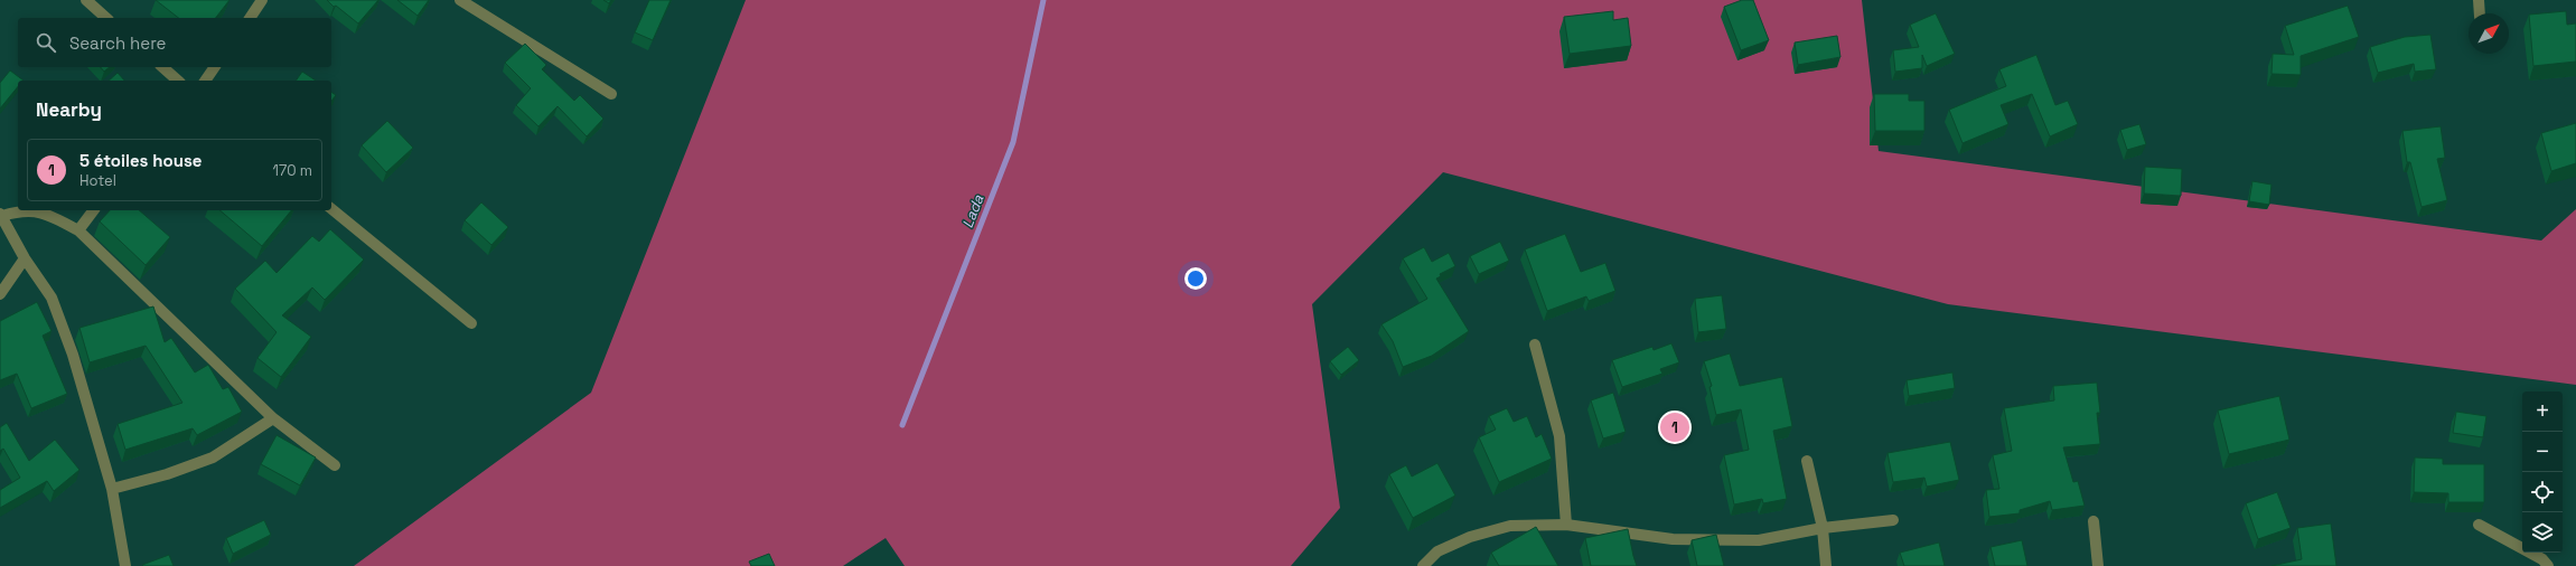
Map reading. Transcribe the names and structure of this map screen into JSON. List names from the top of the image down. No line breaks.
{"water":["Lada"],"north":"top right","page":{"search":"Search here","heading":"Nearby","list":[{"mark":"1","name":"5 étoiles house","note":"Hotel","value":"170 m"}],"map_buttons":["+","−"],"pins":"1"}}
